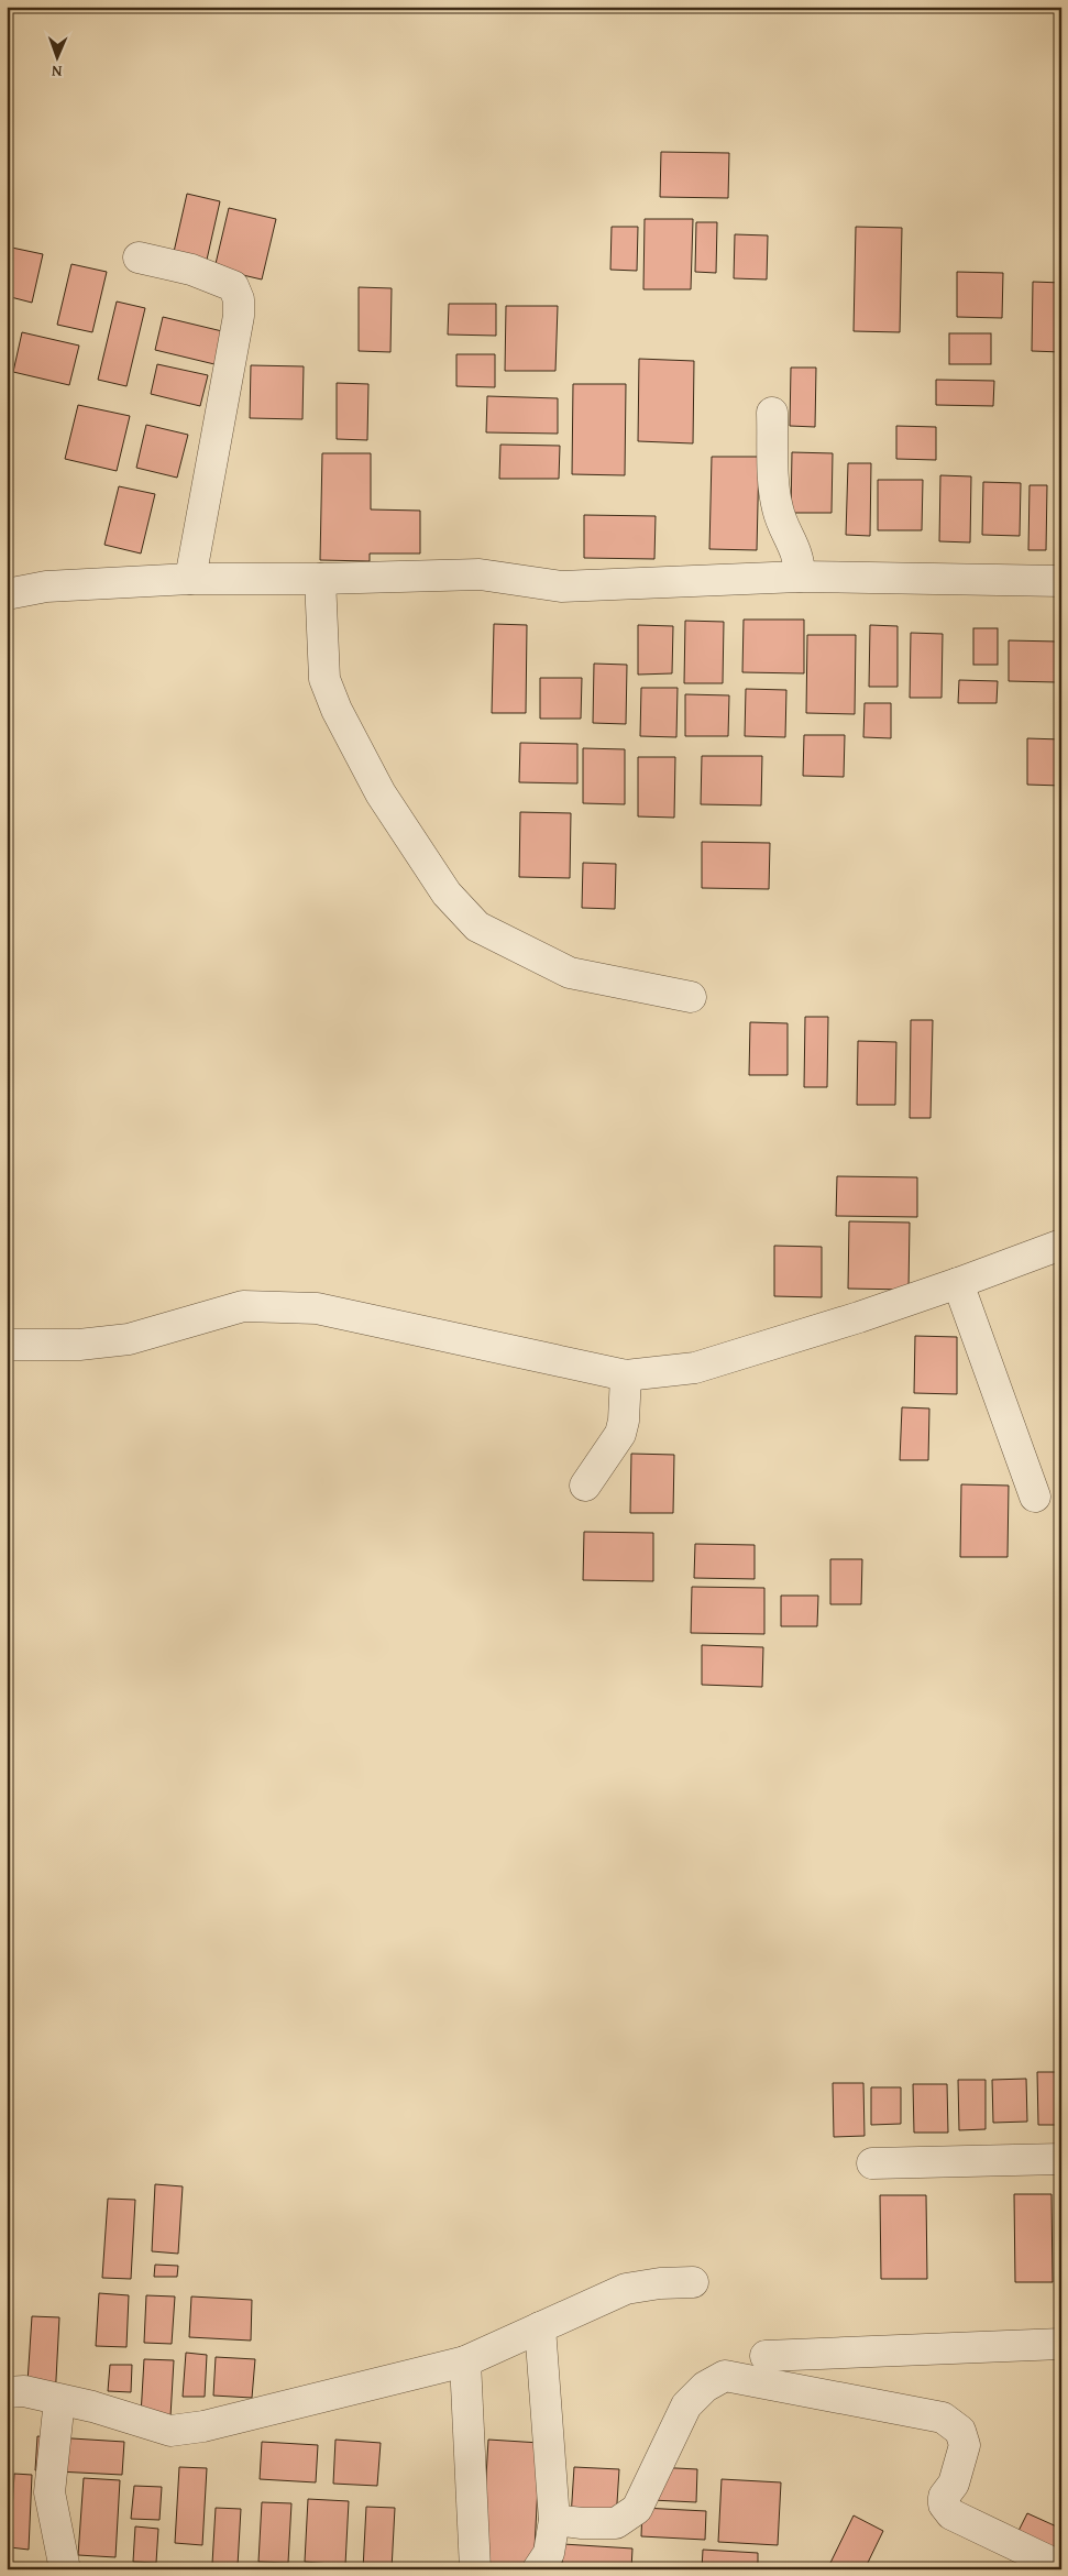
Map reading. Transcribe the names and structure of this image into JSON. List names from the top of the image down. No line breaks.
{"north":"bottom"}
